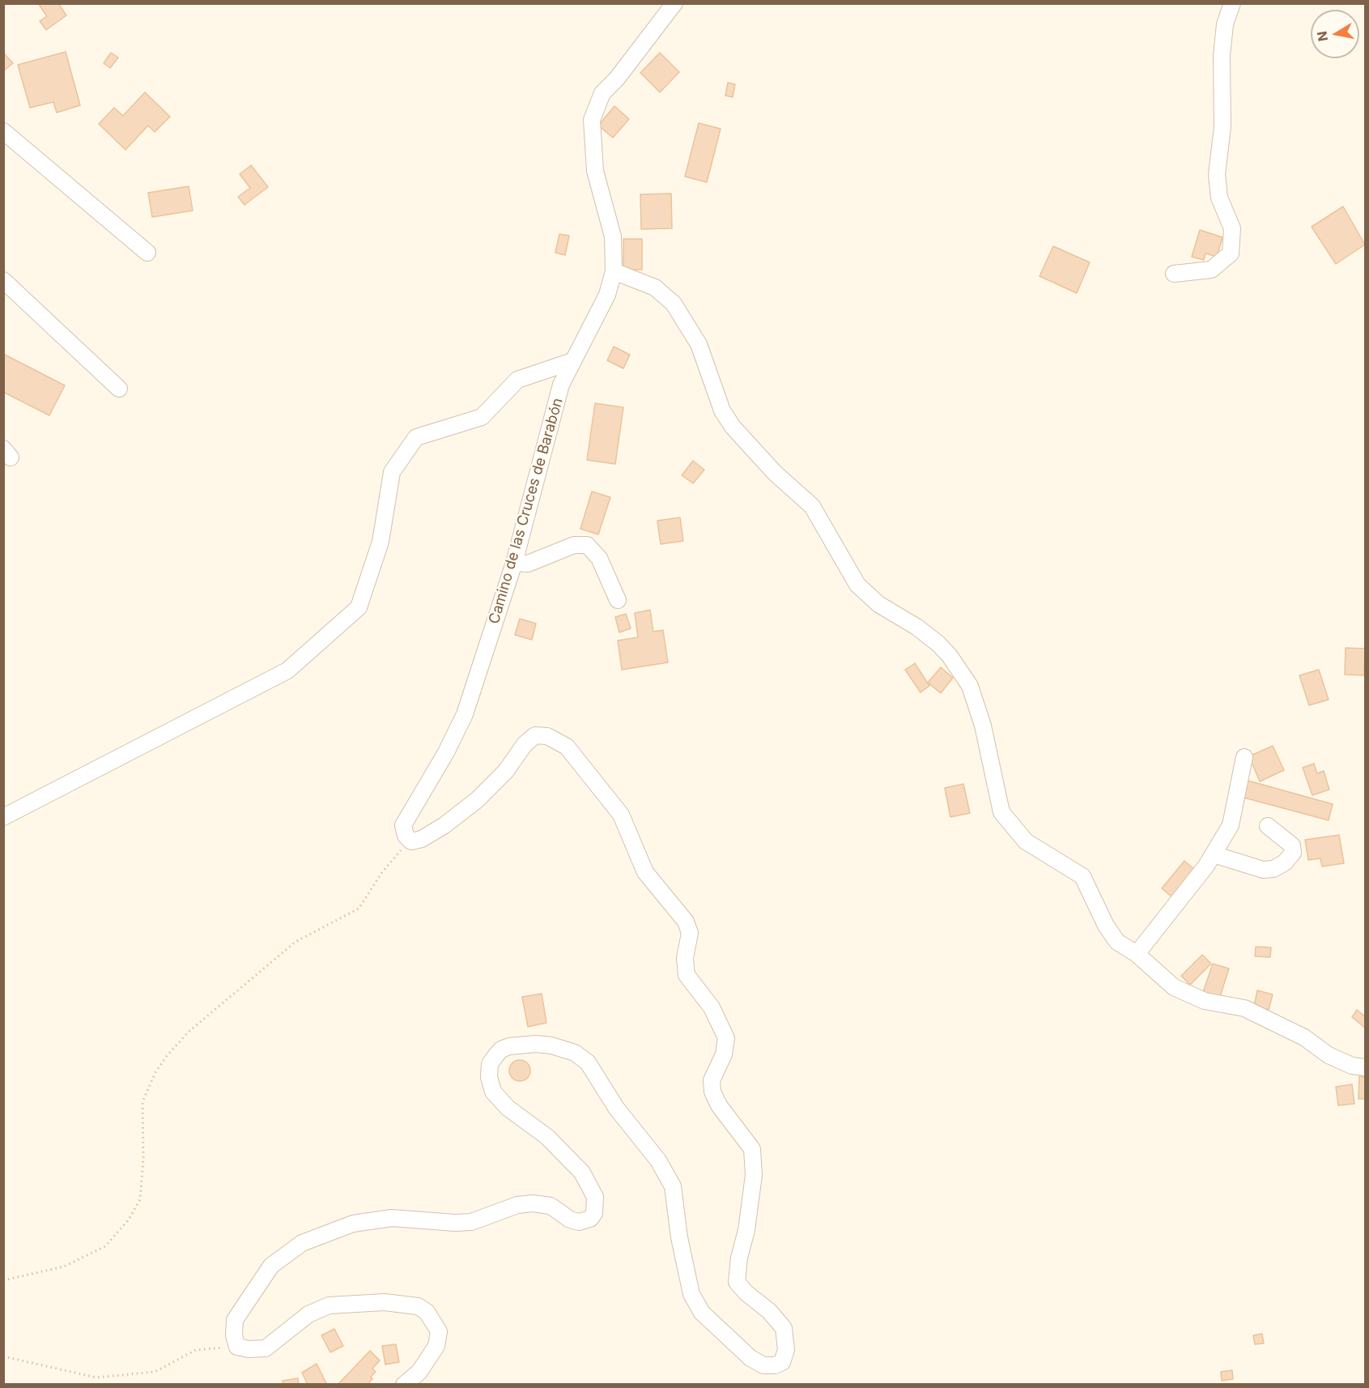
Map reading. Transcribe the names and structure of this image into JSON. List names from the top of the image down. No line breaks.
{"streets":{"street":["Camino de las Cruces de Barabón"]},"north":"left"}
